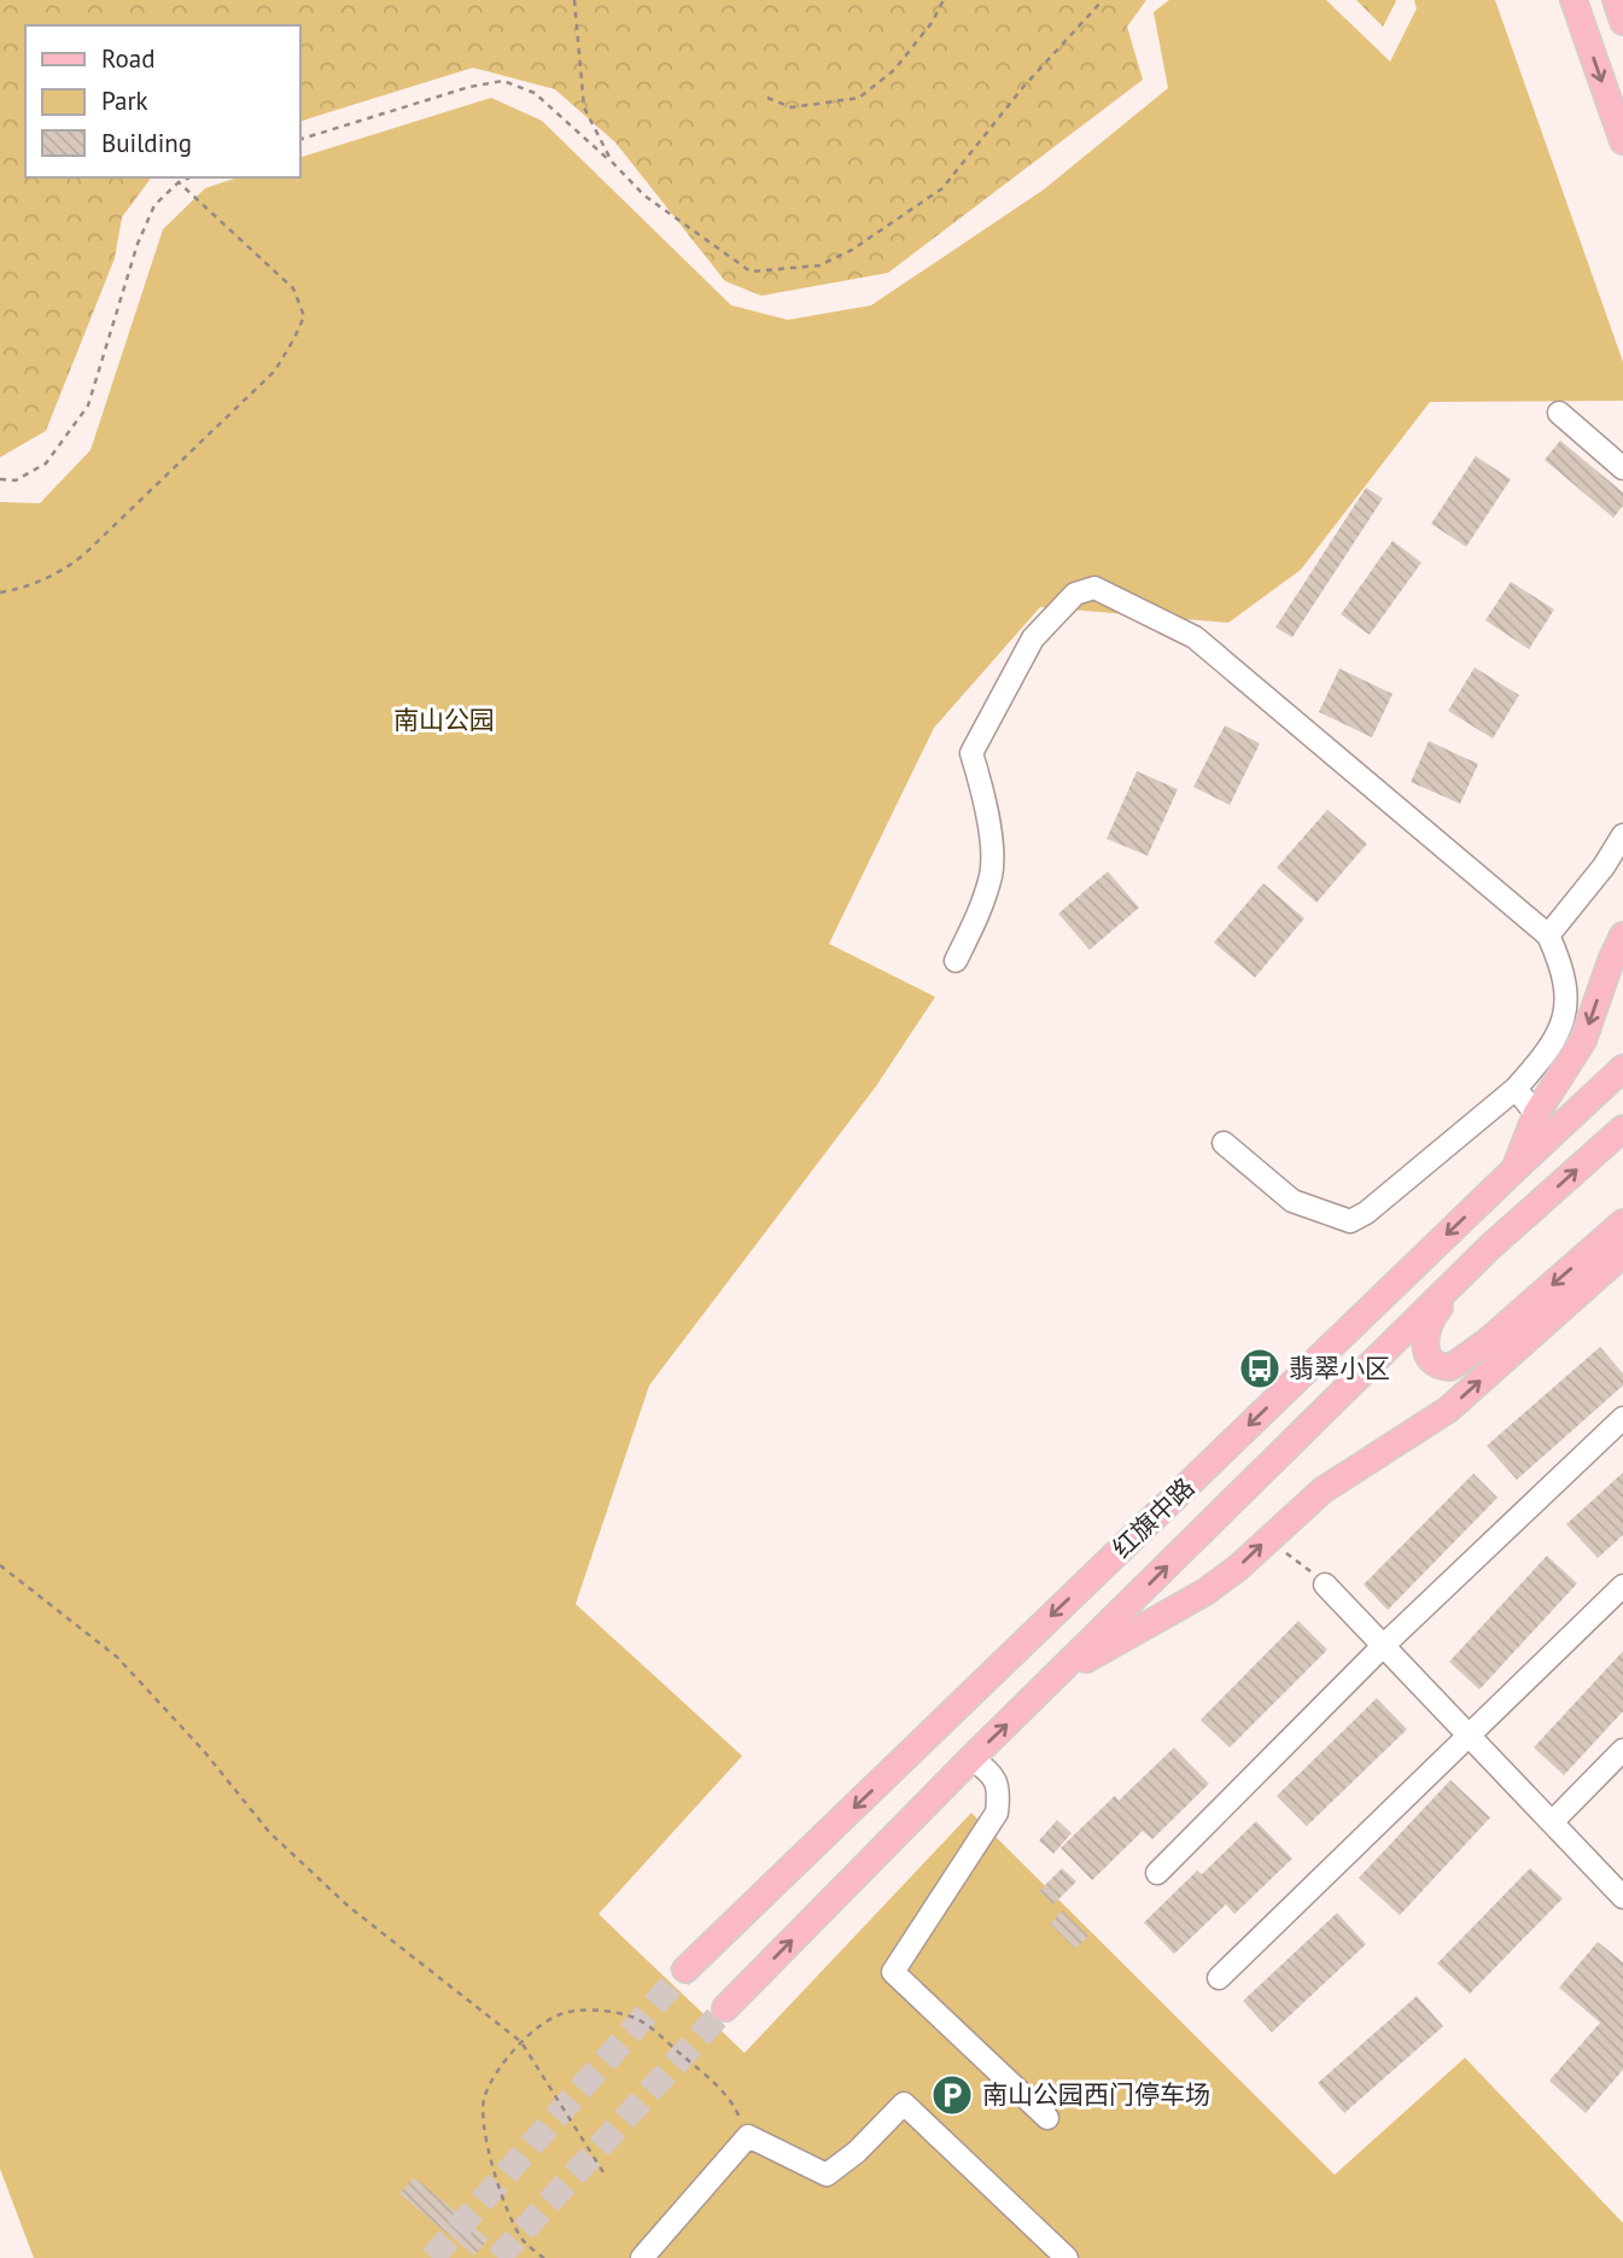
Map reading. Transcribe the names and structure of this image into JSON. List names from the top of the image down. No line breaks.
{"streets":{"main road":["红旗中路"]},"parks":["南山公园"],"places":{"bus stop":["翡翠小区"],"parking":["南山公园西门停车场"]},"legend":["Road","Park","Building"]}
